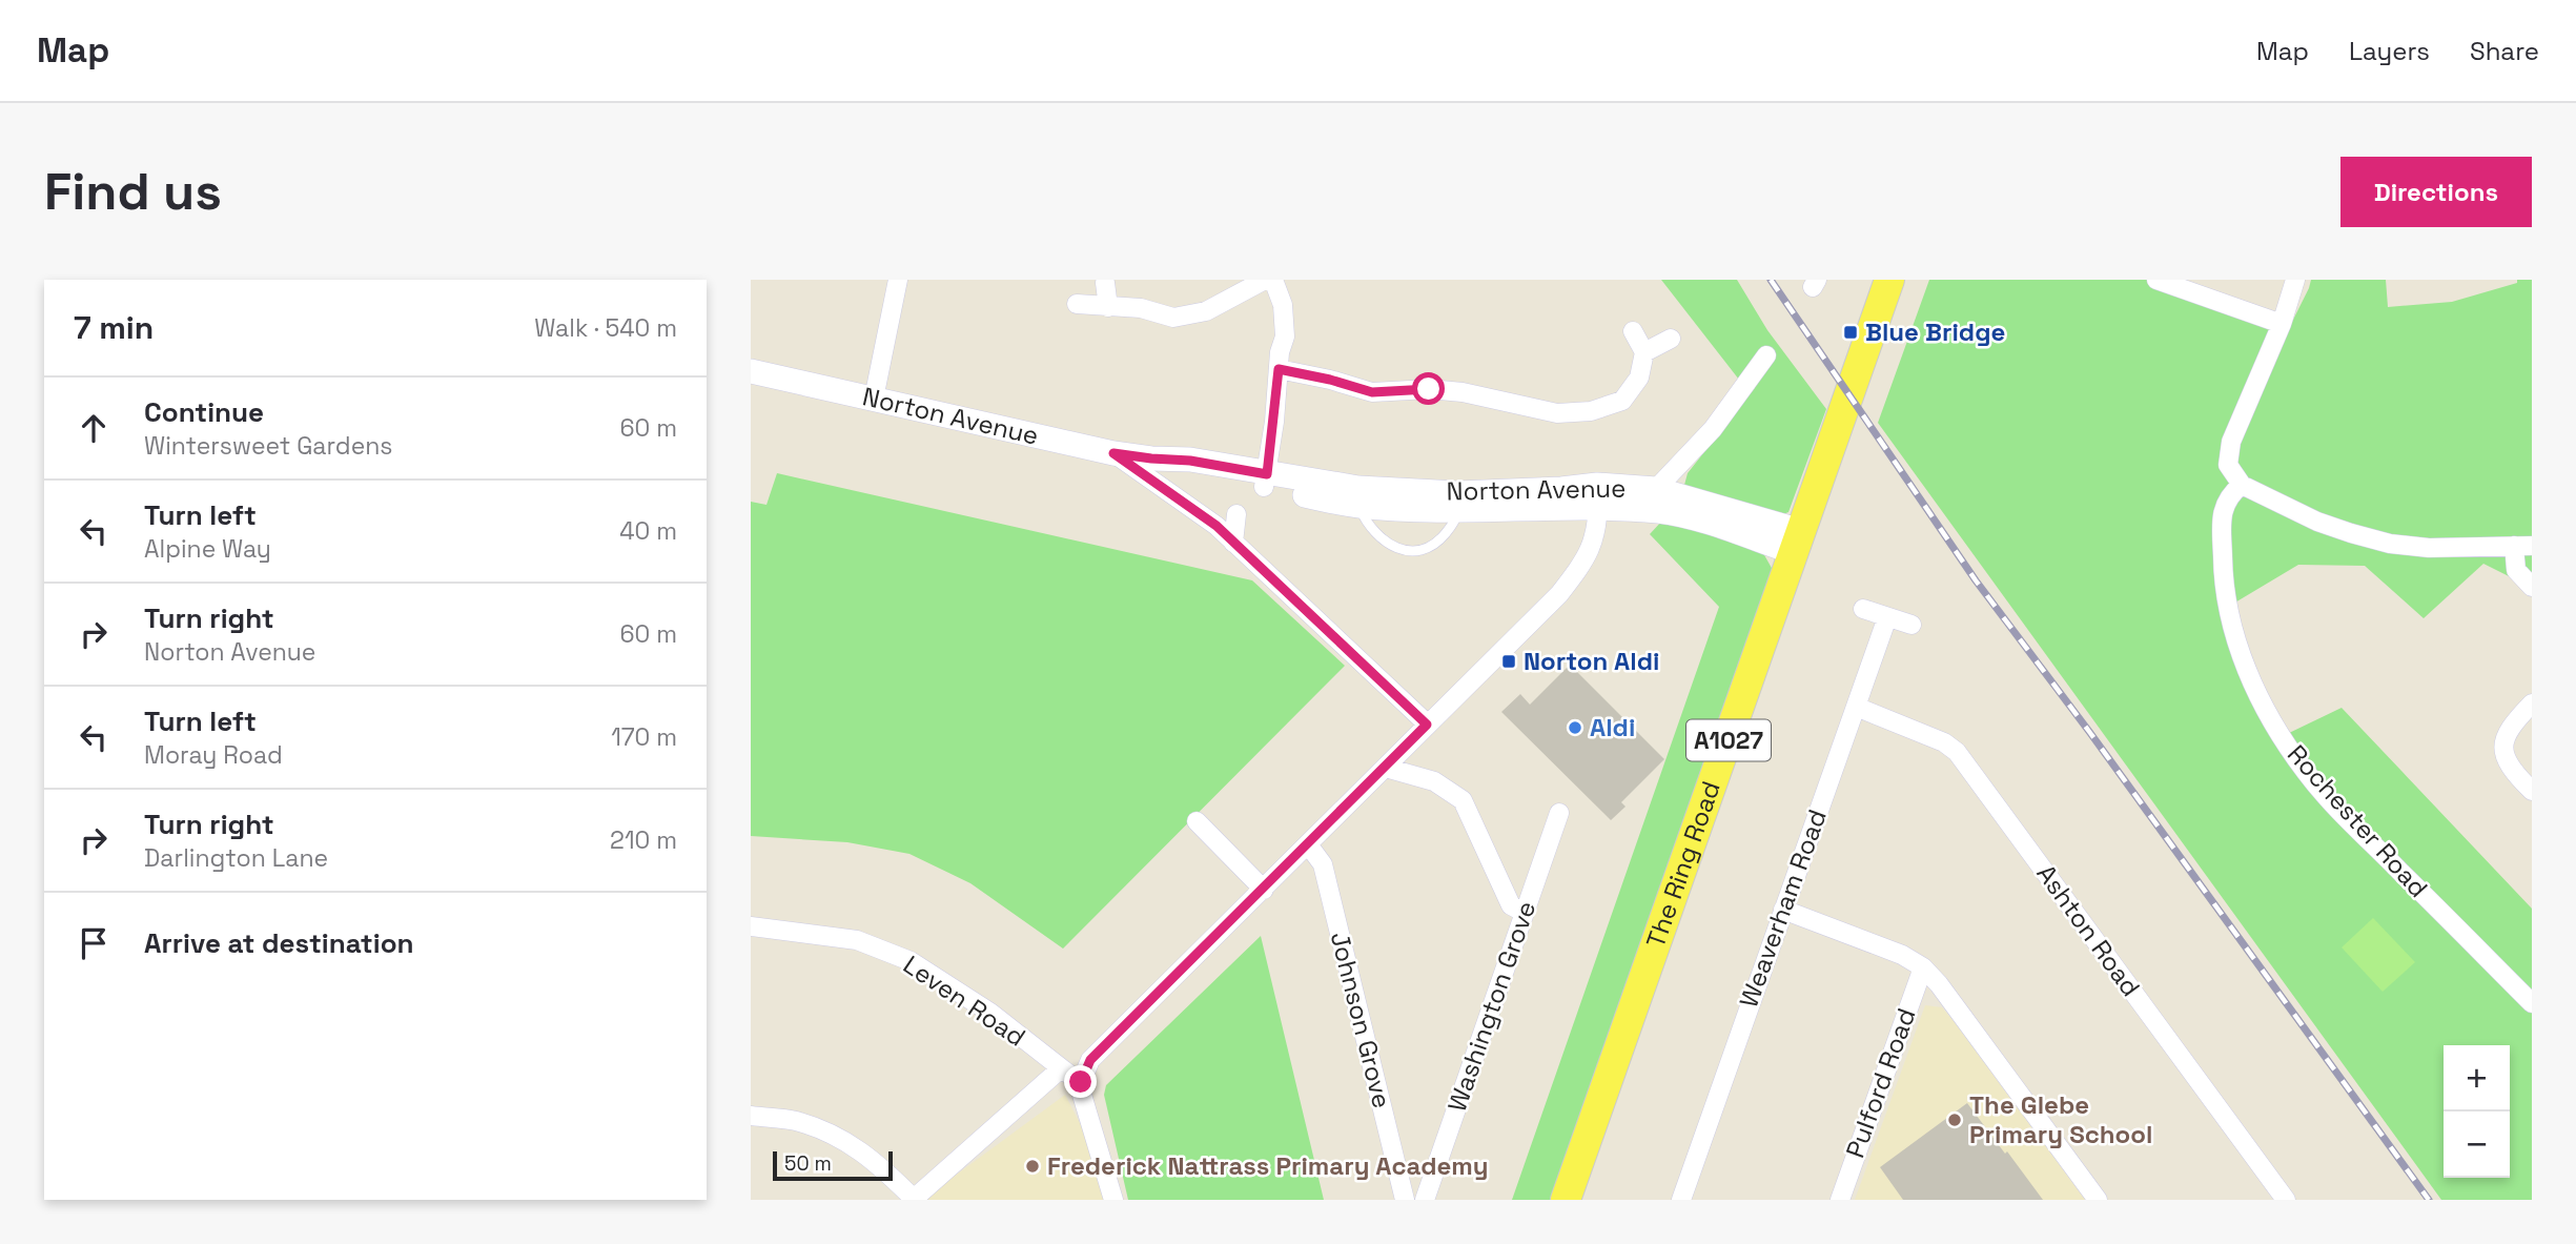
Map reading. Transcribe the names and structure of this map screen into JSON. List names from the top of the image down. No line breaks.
{"streets":{"main road":["A1027","The Ring Road"],"street":["Norton Avenue","Rochester Road","Weaverham Road","Ashton Road","Leven Road","Washington Grove","Johnson Grove","Pulford Road"]},"crossings":[["Norton Avenue","The Ring Road"],["Weaverham Road","Ashton Road"]],"places":{"transit":["Blue Bridge","Norton Aldi"],"other":["Aldi","The Glebe Primary School","Frederick Nattrass Primary Academy"]},"scale_bar":"50 m","page":{"header":"Map","nav":["Map","Layers","Share"],"buttons":"Directions","title":"Find us","heading":["7 min","Walk · 540 m"],"list":[["Continue","Wintersweet Gardens","60 m"],["Turn left","Alpine Way","40 m"],["Turn right","Norton Avenue","60 m"],["Turn left","Moray Road","170 m"],["Turn right","Darlington Lane","210 m"],"Arrive at destination"],"map_buttons":["+","−"],"scale":"50 m"}}
